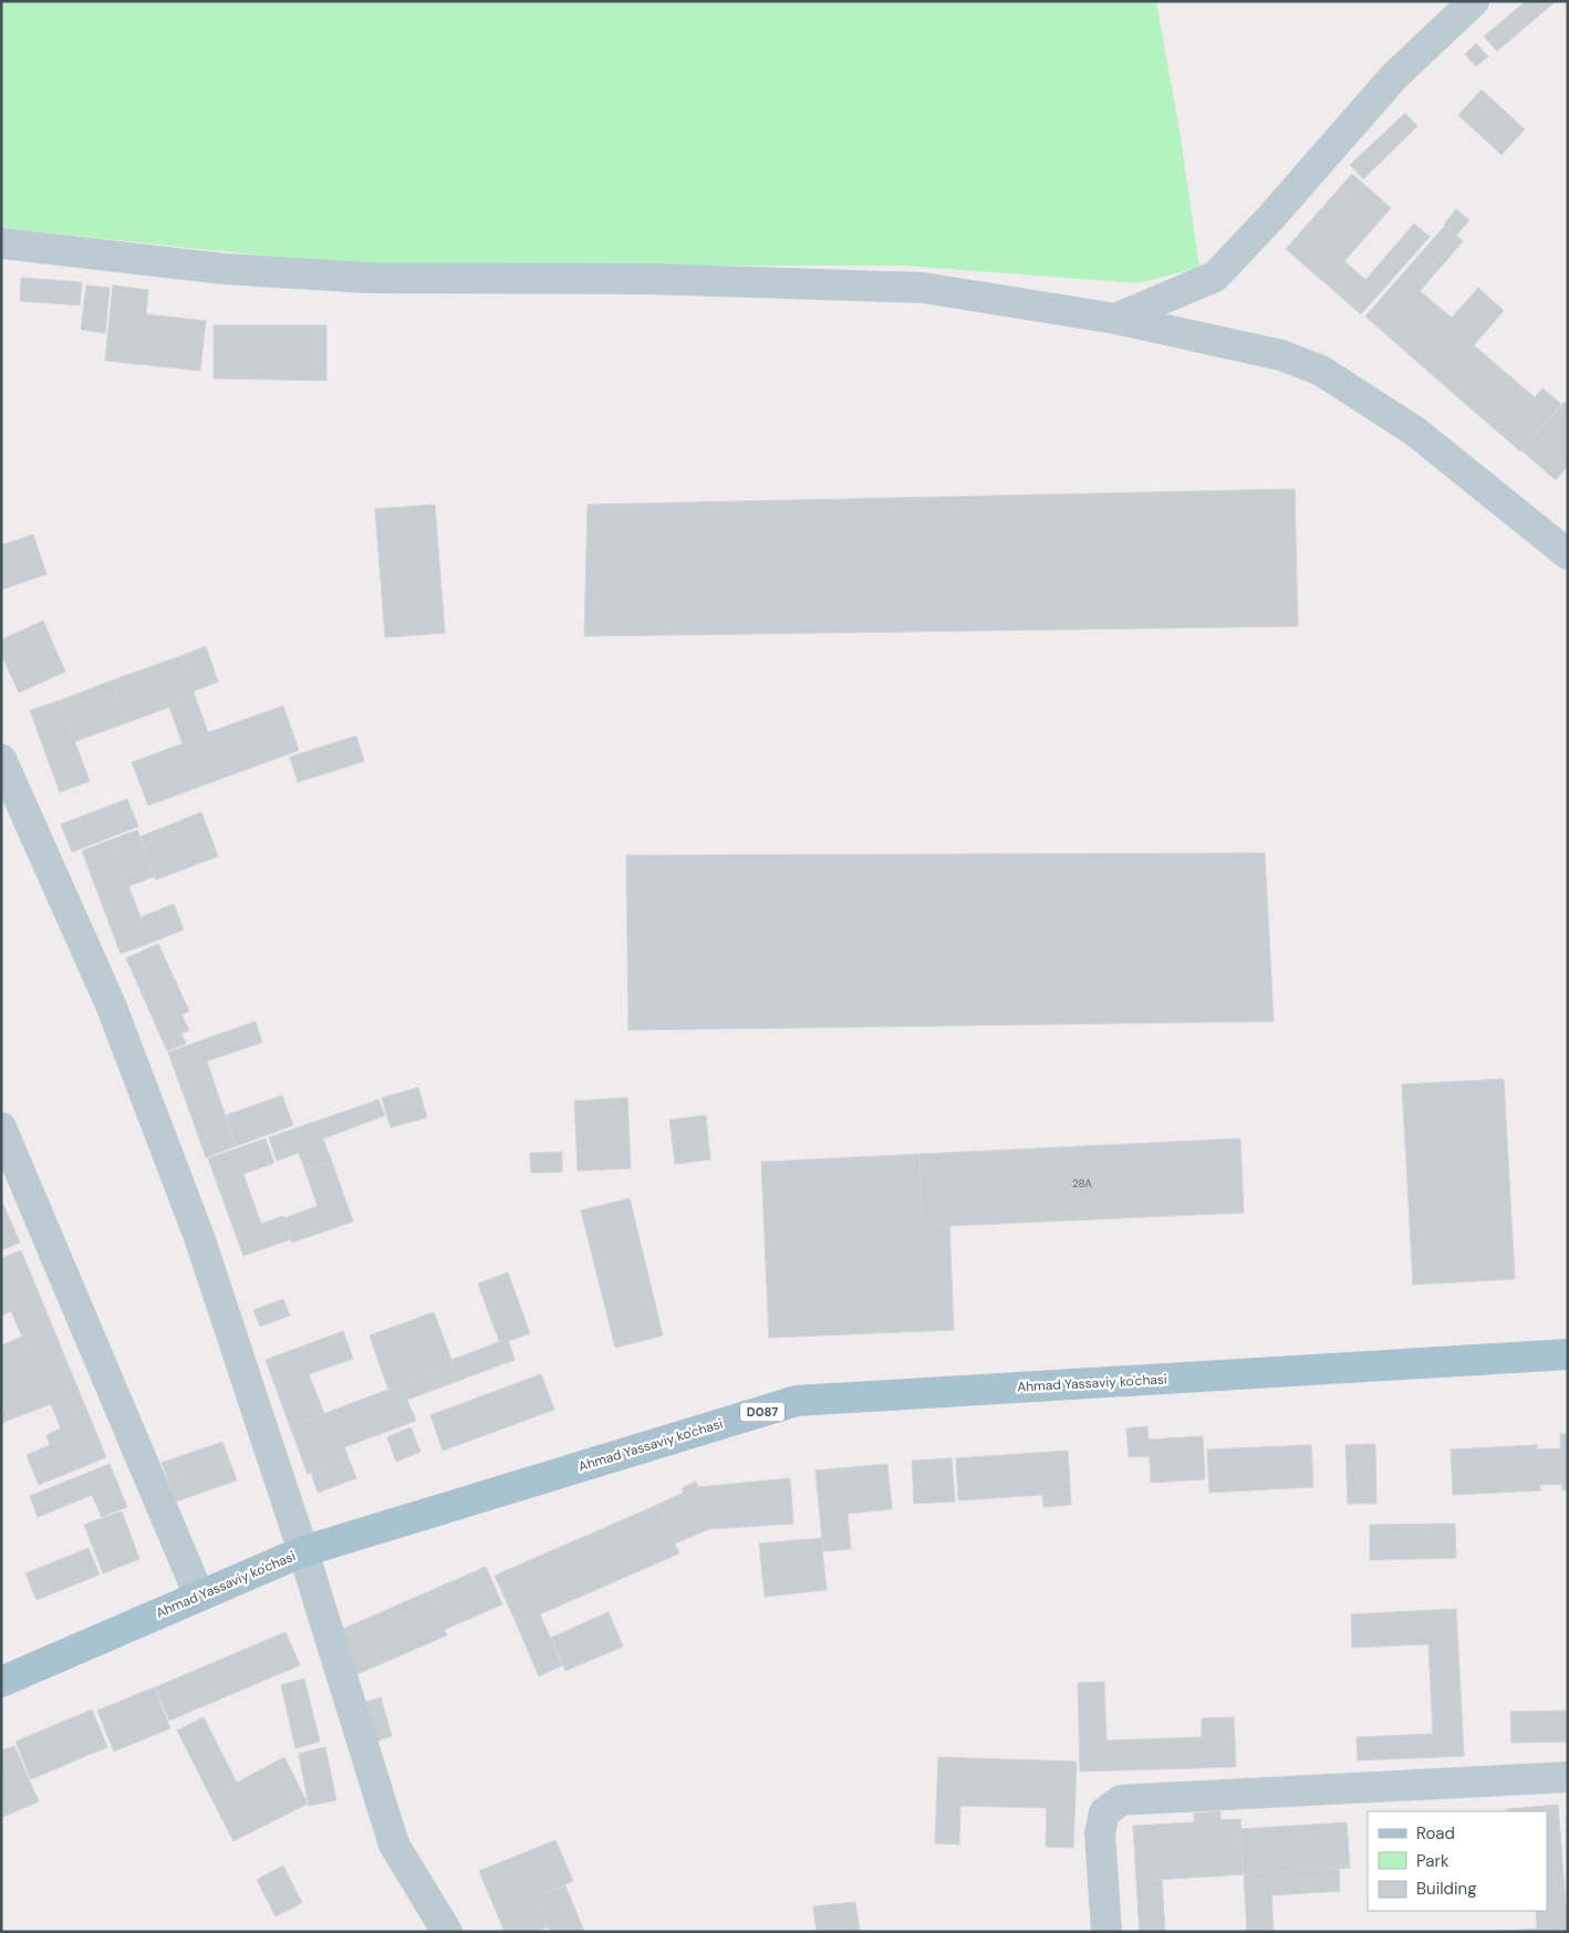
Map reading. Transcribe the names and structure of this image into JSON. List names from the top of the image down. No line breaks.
{"streets":{"main road":["Ahmad Yassaviy ko'chasi","D087"]},"house_numbers":["28A"],"legend":["Road","Park","Building"]}
